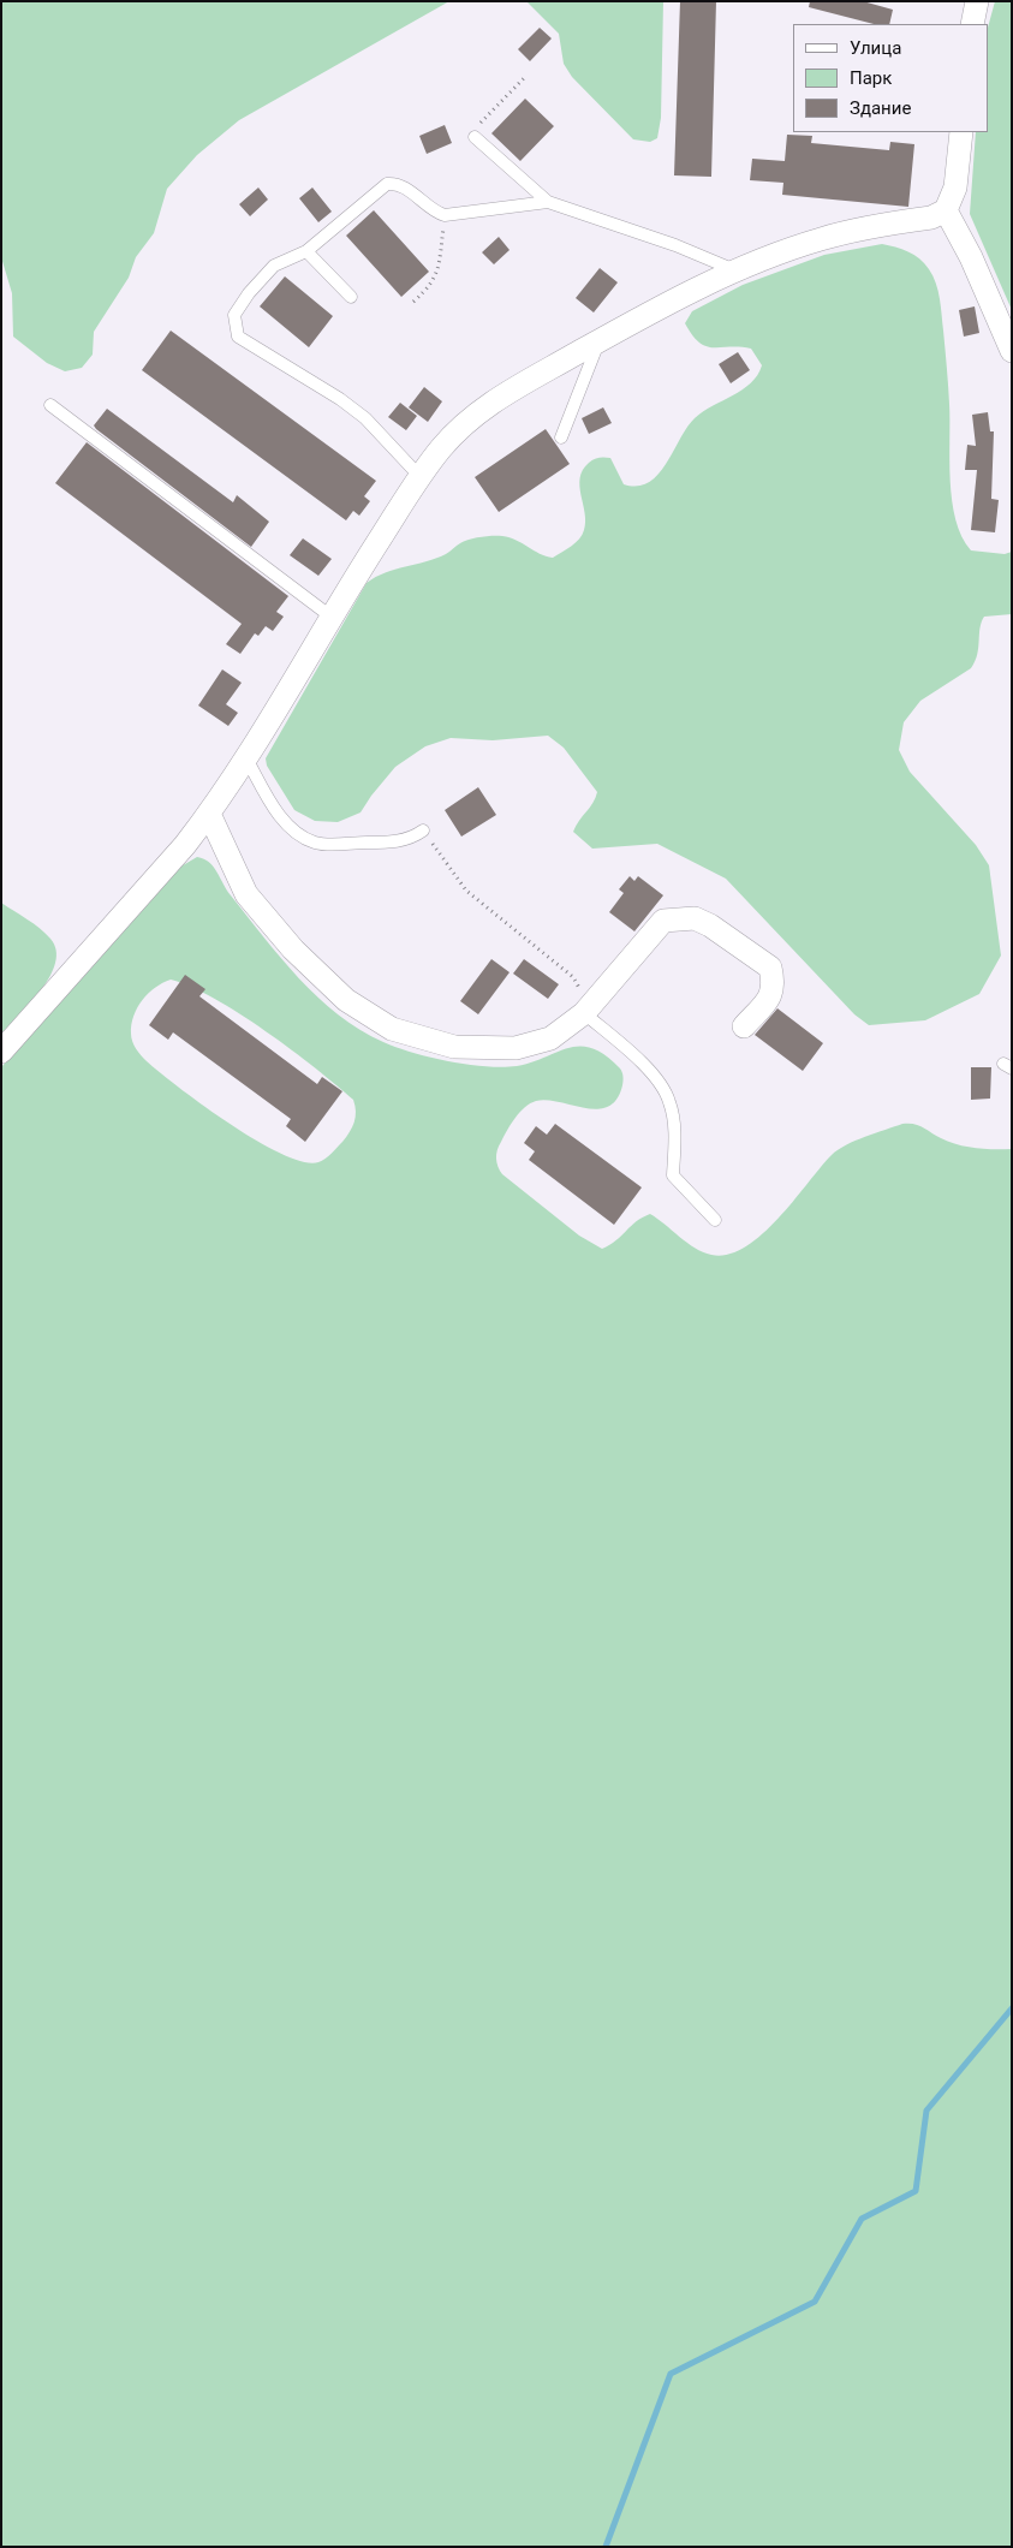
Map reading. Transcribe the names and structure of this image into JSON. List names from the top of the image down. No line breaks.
{"legend":["Улица","Парк","Здание"]}
